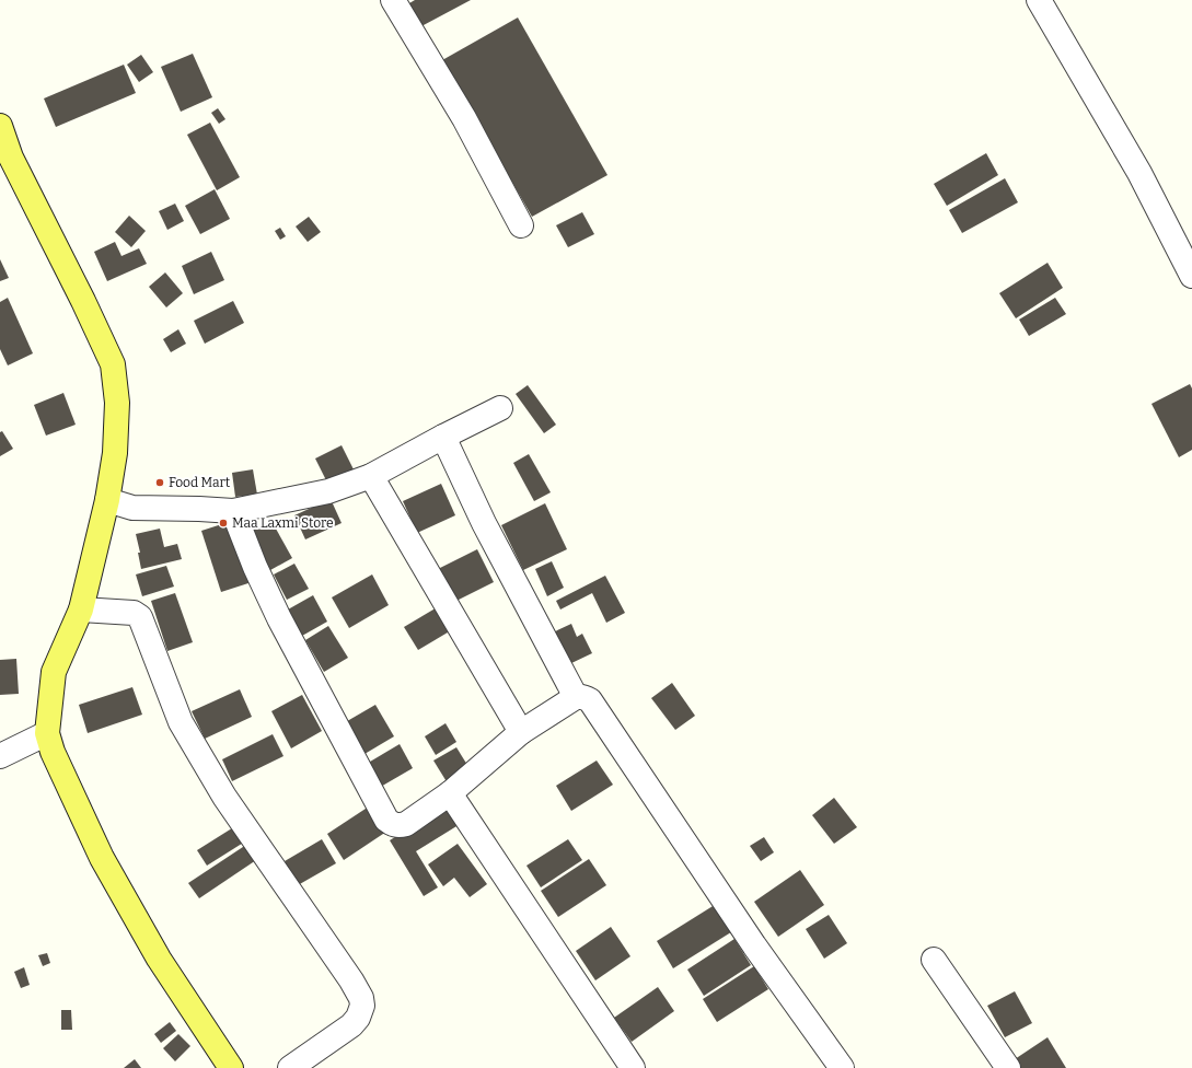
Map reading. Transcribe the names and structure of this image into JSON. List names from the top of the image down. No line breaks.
{"places":["Food Mart","Maa Laxmi Store"]}
